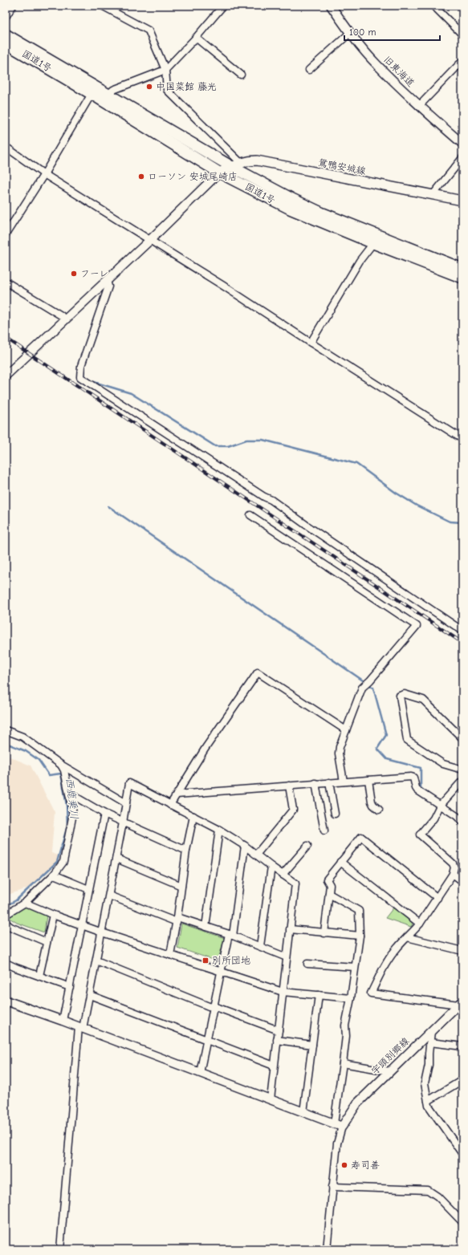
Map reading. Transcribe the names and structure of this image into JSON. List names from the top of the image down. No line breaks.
{"streets":{"highway":["国道1号"],"main road":["鴛鴨安城線"],"street":["旧東海道","宇頭別郷線"]},"crossings":[["国道1号","鴛鴨安城線"]],"water":["西鹿乗川"],"places":{"other":["中国菜館 藤光","ローソン 安城尾崎店","フーレ","寿司善"],"transit":["別所団地"]},"scale_bar":"100 m"}
